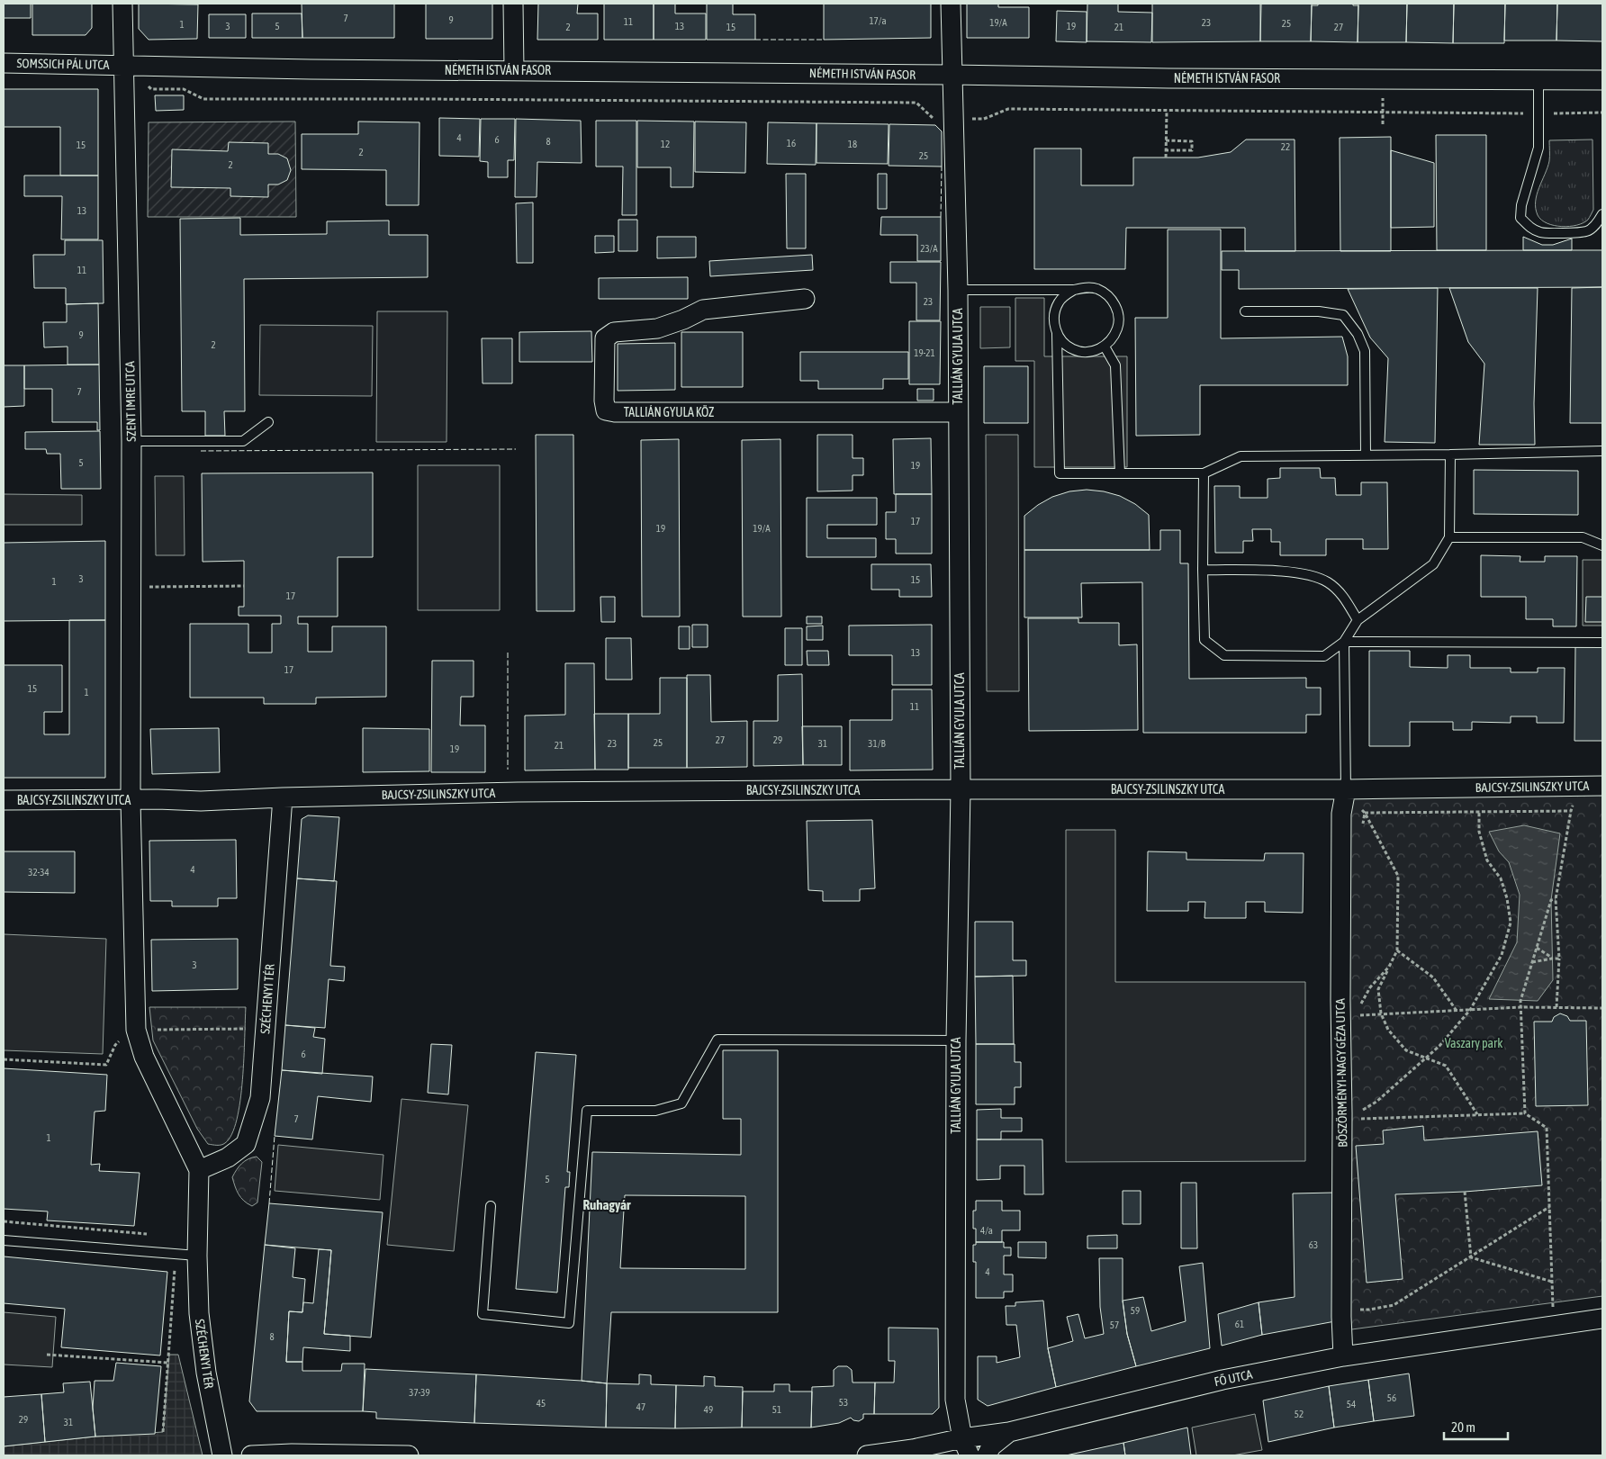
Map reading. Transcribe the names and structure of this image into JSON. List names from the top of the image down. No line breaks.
{"streets":{"street":["SOMSSICH PÁL UTCA","NÉMETH ISTVÁN FASOR","TALLIÁN GYULA UTCA","SZENT IMRE UTCA","TALLIÁN GYULA KÖZ","BAJCSY-ZSILINSZKY UTCA","SZÉCHENYI TÉR","BÖSZÖRMÉNYI-NAGY GÉZA UTCA","FŐ UTCA"]},"crossings":[["SOMSSICH PÁL UTCA","NÉMETH ISTVÁN FASOR"],["SOMSSICH PÁL UTCA","SZENT IMRE UTCA"],["NÉMETH ISTVÁN FASOR","TALLIÁN GYULA UTCA"],["NÉMETH ISTVÁN FASOR","SZENT IMRE UTCA"],["TALLIÁN GYULA UTCA","TALLIÁN GYULA KÖZ"],["TALLIÁN GYULA UTCA","BAJCSY-ZSILINSZKY UTCA"],["TALLIÁN GYULA UTCA","FŐ UTCA"],["SZENT IMRE UTCA","BAJCSY-ZSILINSZKY UTCA"],["SZENT IMRE UTCA","SZÉCHENYI TÉR"],["BAJCSY-ZSILINSZKY UTCA","SZÉCHENYI TÉR"],["BAJCSY-ZSILINSZKY UTCA","BÖSZÖRMÉNYI-NAGY GÉZA UTCA"],["BÖSZÖRMÉNYI-NAGY GÉZA UTCA","FŐ UTCA"]],"districts":["Ruhagyár"],"parks":["Vaszary park"],"house_numbers":["7","9","17/a","11","19/A","23","25","1","3","5","13","19","2","15","21","27","4","6","8","16","12","18","15","22","2","25","2","13","23/A","11","23","9","2","19-21","7","5","19","17","19","19/A","3","15","1","17","13","17","15","1","11","27","29","25","23","31","31/B","21","19","4","32-34","3","6","7","1","5","4/a","63","4","59","61","57","8","37-39","56","53","45","54","47","49","51","52","29","31"],"scale_bar":"20 m"}
